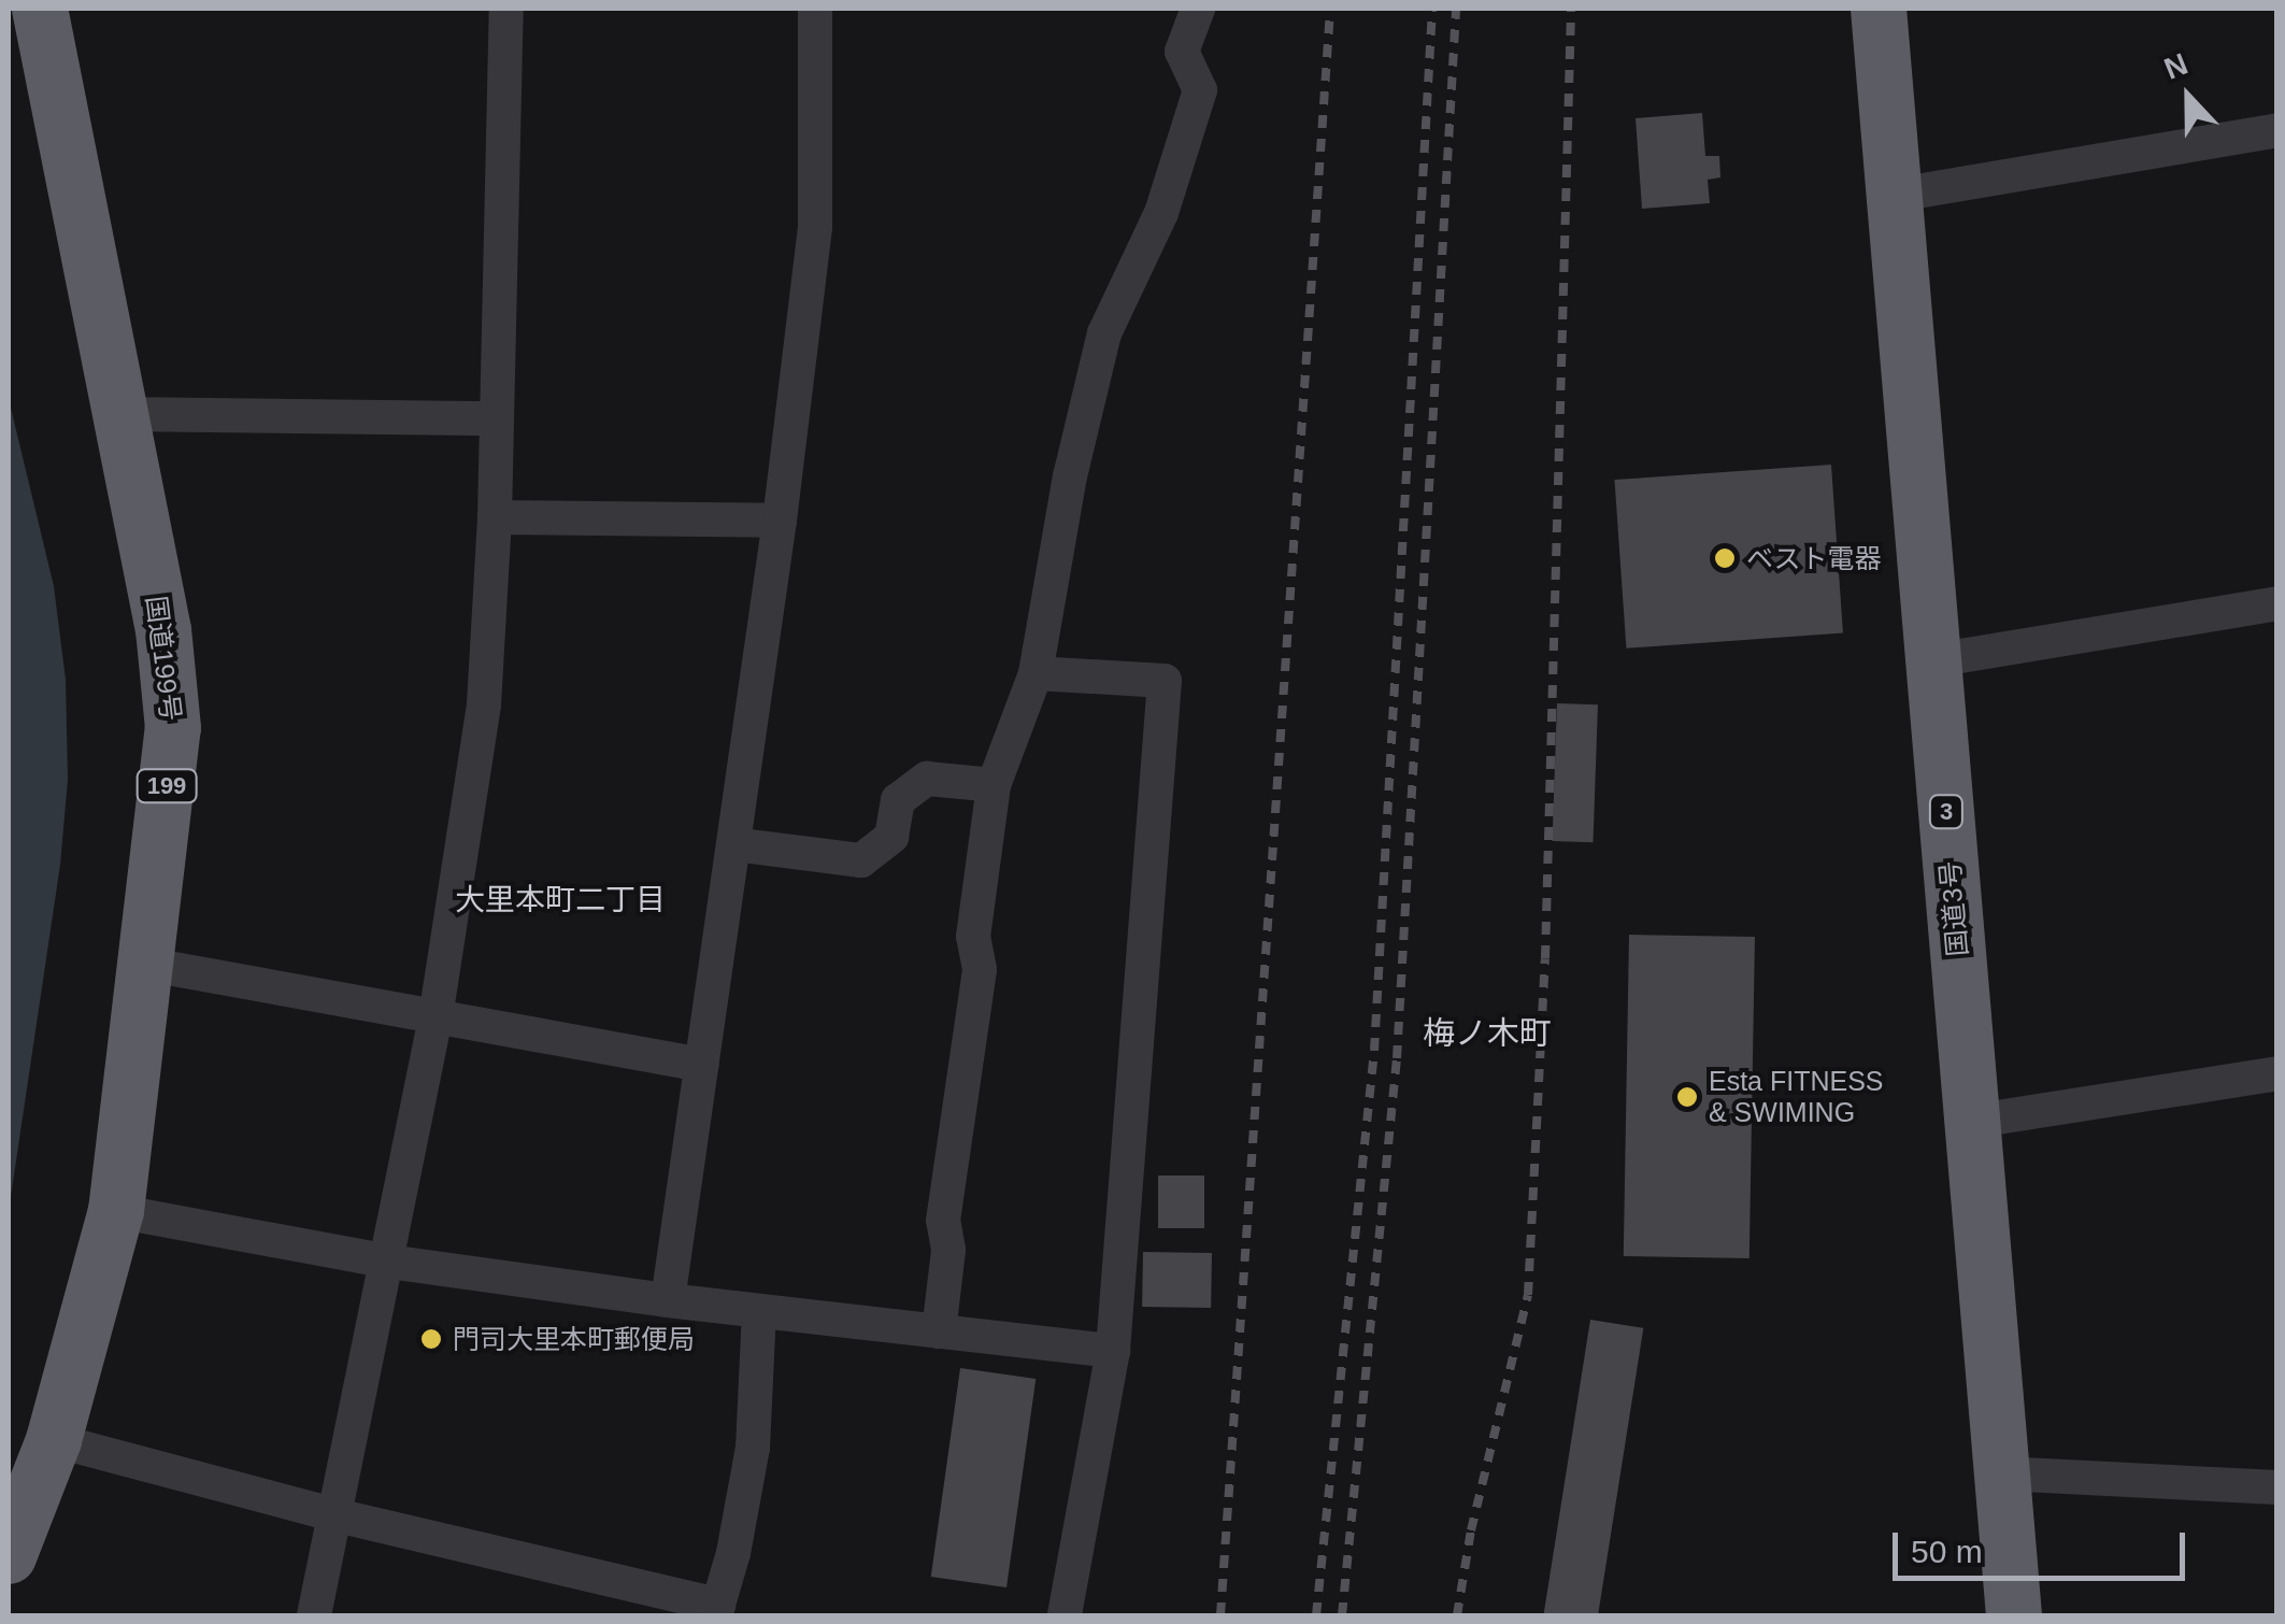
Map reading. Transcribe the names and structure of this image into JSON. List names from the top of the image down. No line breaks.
{"streets":{"highway":["国道199号","199","3","国道3号"]},"districts":["大里本町二丁目","梅ノ木町"],"places":["ベスト電器","Esta FITNESS & SWIMING","門司大里本町郵便局"],"scale_bar":"50 m","north":"top"}
